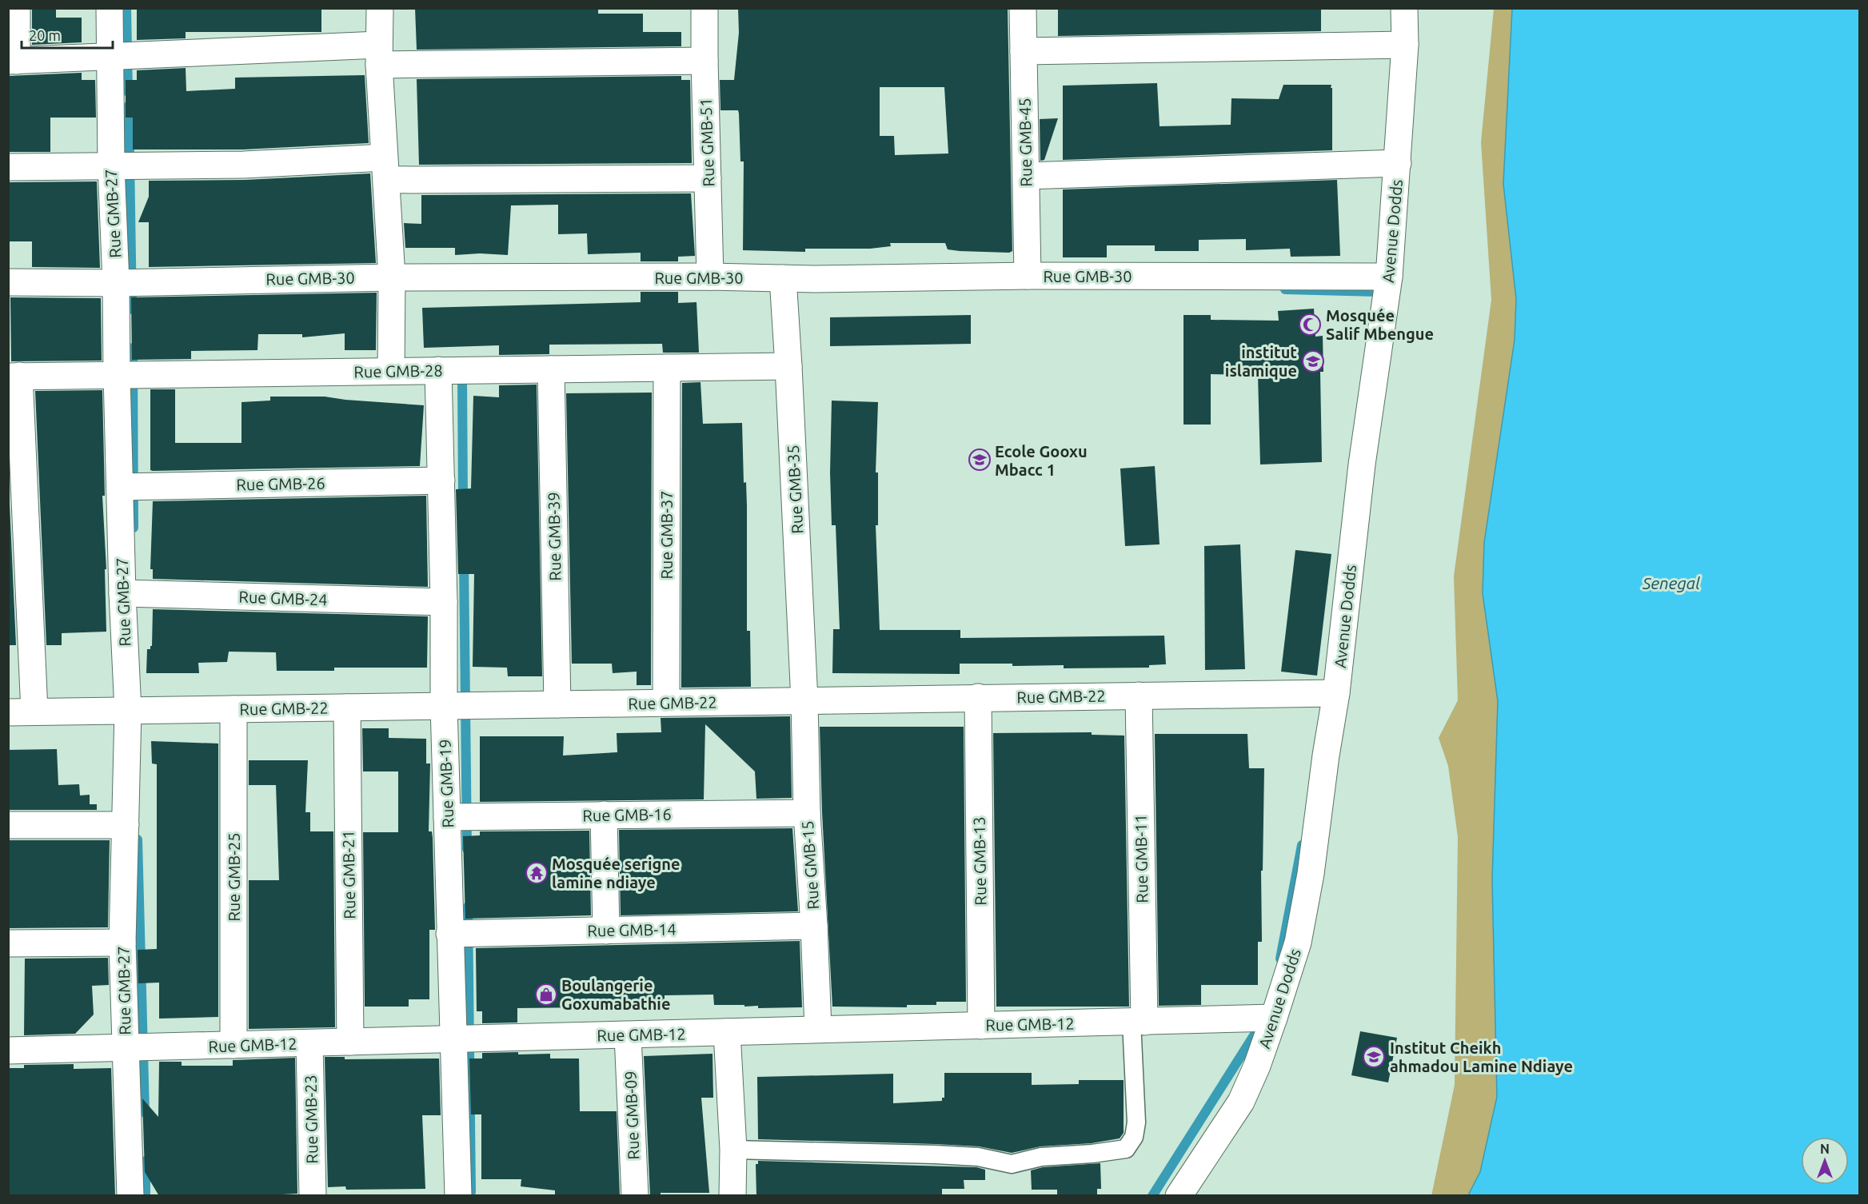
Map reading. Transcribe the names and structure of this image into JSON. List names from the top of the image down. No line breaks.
{"streets":{"street":["Rue GMB-51","Rue GMB-45","Rue GMB-27","Avenue Dodds","Rue GMB-30","Rue GMB-28","Rue GMB-26","Rue GMB-35","Rue GMB-37","Rue GMB-39","Rue GMB-24","Rue GMB-22","Rue GMB-19","Rue GMB-16","Rue GMB-11","Rue GMB-13","Rue GMB-15","Rue GMB-21","Rue GMB-25","Rue GMB-14","Rue GMB-12","Rue GMB-09","Rue GMB-23"]},"crossings":[["Rue GMB-51","Rue GMB-30"],["Rue GMB-45","Rue GMB-30"],["Rue GMB-27","Rue GMB-30"],["Rue GMB-27","Rue GMB-28"],["Rue GMB-27","Rue GMB-26"],["Rue GMB-27","Rue GMB-24"],["Rue GMB-27","Rue GMB-22"],["Rue GMB-27","Rue GMB-12"],["Avenue Dodds","Rue GMB-30"],["Avenue Dodds","Rue GMB-22"],["Avenue Dodds","Rue GMB-12"],["Rue GMB-30","Rue GMB-35"],["Rue GMB-28","Rue GMB-35"],["Rue GMB-28","Rue GMB-37"],["Rue GMB-28","Rue GMB-39"],["Rue GMB-28","Rue GMB-19"],["Rue GMB-26","Rue GMB-19"],["Rue GMB-35","Rue GMB-22"],["Rue GMB-35","Rue GMB-15"],["Rue GMB-37","Rue GMB-22"],["Rue GMB-39","Rue GMB-22"],["Rue GMB-24","Rue GMB-19"],["Rue GMB-22","Rue GMB-19"],["Rue GMB-22","Rue GMB-11"],["Rue GMB-22","Rue GMB-13"],["Rue GMB-22","Rue GMB-15"],["Rue GMB-22","Rue GMB-21"],["Rue GMB-22","Rue GMB-25"],["Rue GMB-19","Rue GMB-16"],["Rue GMB-19","Rue GMB-14"],["Rue GMB-19","Rue GMB-12"],["Rue GMB-16","Rue GMB-15"],["Rue GMB-11","Rue GMB-12"],["Rue GMB-13","Rue GMB-12"],["Rue GMB-15","Rue GMB-14"],["Rue GMB-15","Rue GMB-12"],["Rue GMB-21","Rue GMB-12"],["Rue GMB-25","Rue GMB-12"],["Rue GMB-12","Rue GMB-09"],["Rue GMB-12","Rue GMB-23"]],"water":["Senegal"],"places":{"mosque":["Mosquée Salif Mbengue"],"school or university":["institut islamique","Ecole Gooxu Mbacc 1","Institut Cheikh ahmadou Lamine Ndiaye"],"temple":["Mosquée serigne lamine ndiaye"],"shop":["Boulangerie Goxumabathie"]},"scale_bar":"20 m","north":"top"}
